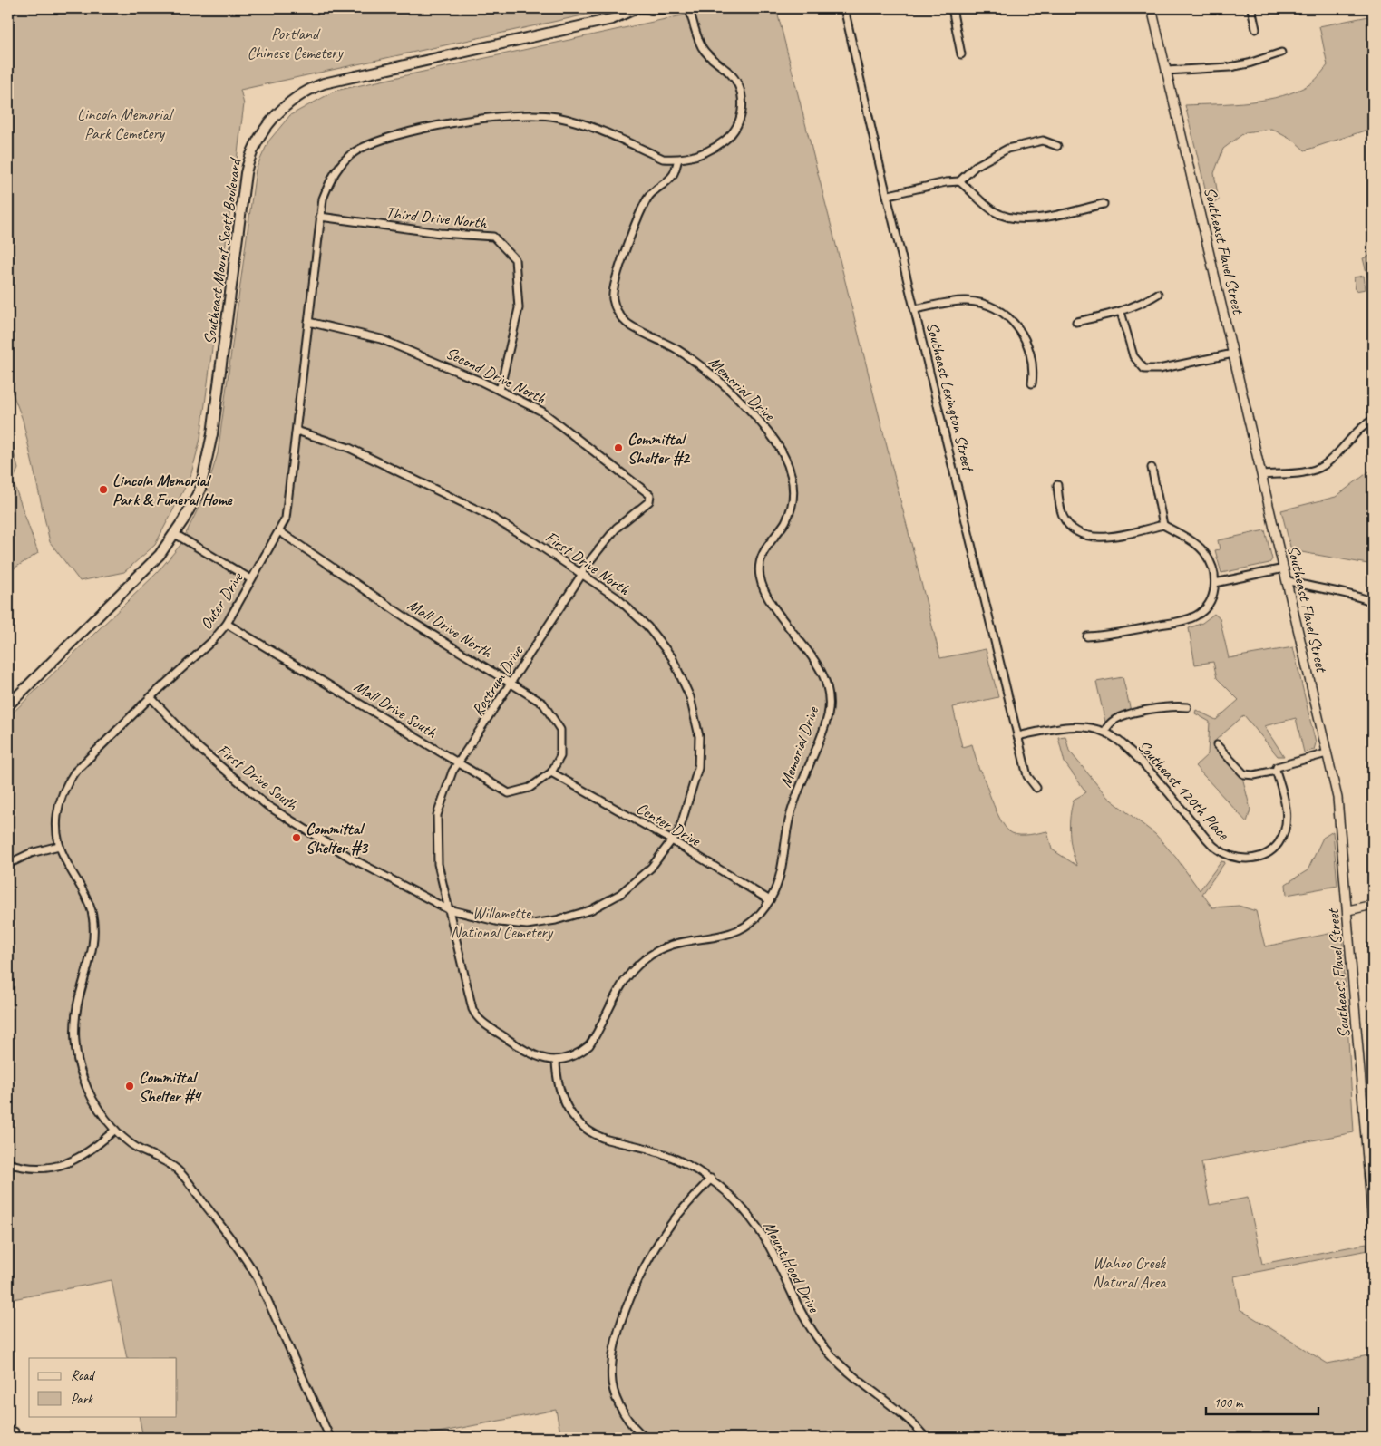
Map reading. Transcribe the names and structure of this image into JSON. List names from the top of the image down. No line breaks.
{"streets":{"main road":["Southeast Mount Scott Boulevard"],"street":["Third Drive North","Southeast Flavel Street","Second Drive North","Memorial Drive","Southeast Lexington Street","First Drive North","Outer Drive","Mall Drive North","Rostrum Drive","Mall Drive South","First Drive South","Southeast 120th Place","Center Drive","Mount Hood Drive"]},"crossings":[["Third Drive North","Second Drive North"],["Third Drive North","Outer Drive"],["Second Drive North","Outer Drive"],["Second Drive North","Rostrum Drive"],["Memorial Drive","Outer Drive"],["Memorial Drive","Rostrum Drive"],["Memorial Drive","First Drive South"],["Memorial Drive","Center Drive"],["Memorial Drive","Mount Hood Drive"],["Southeast Lexington Street","Southeast 120th Place"],["First Drive North","Outer Drive"],["First Drive North","Rostrum Drive"],["First Drive North","First Drive South"],["First Drive North","Center Drive"],["Outer Drive","Mall Drive North"],["Outer Drive","Mall Drive South"],["Outer Drive","First Drive South"],["Mall Drive North","Rostrum Drive"],["Mall Drive North","Mall Drive South"],["Mall Drive North","Center Drive"],["Rostrum Drive","Mall Drive South"],["Rostrum Drive","First Drive South"],["Mall Drive South","Center Drive"],["First Drive South","Center Drive"]],"parks":["Portland Chinese Cemetery","Lincoln Memorial Park Cemetery","Willamette National Cemetery","Wahoo Creek Natural Area"],"places":["Committal Shelter #2","Lincoln Memorial Park & Funeral Home","Committal Shelter #3","Committal Shelter #4"],"legend":["Road","Park"],"scale_bar":"100 m"}
